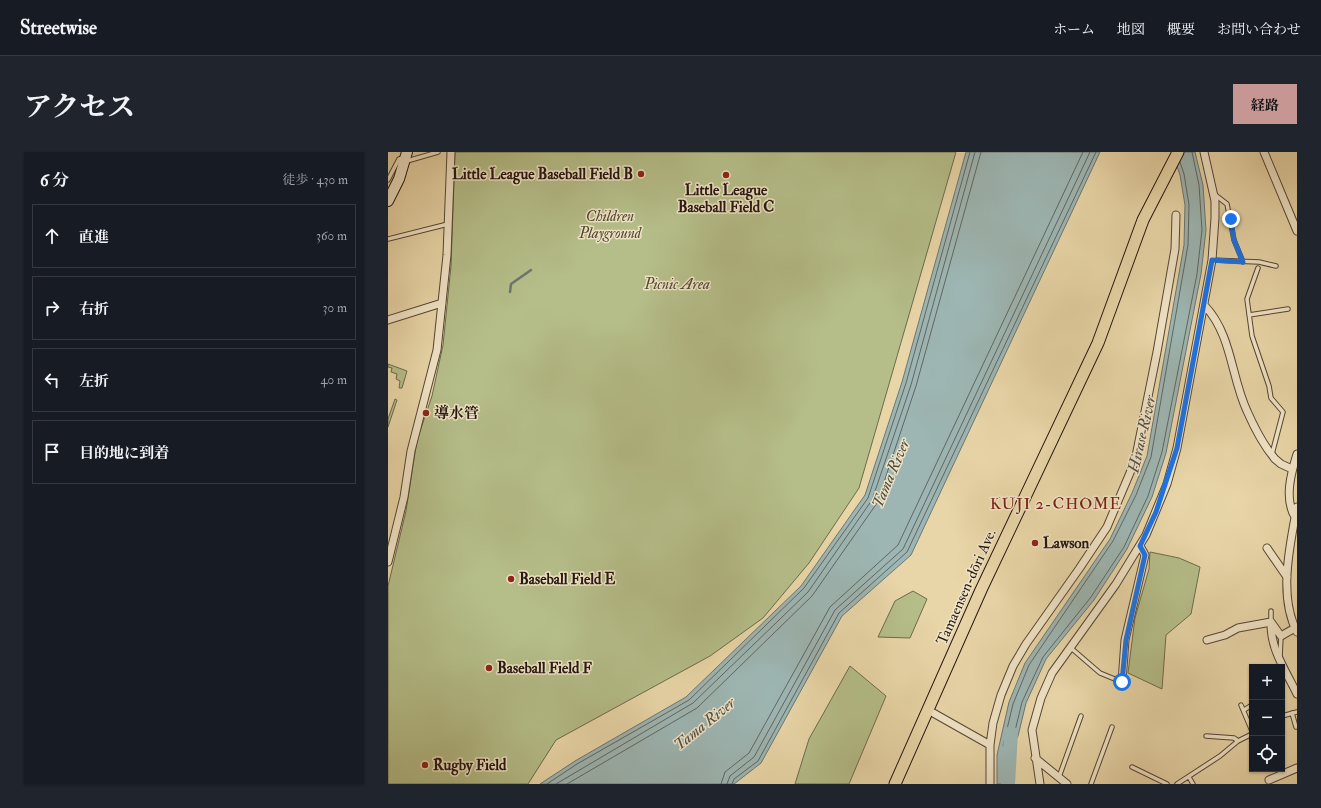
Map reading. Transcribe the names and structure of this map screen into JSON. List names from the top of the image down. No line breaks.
{"streets":{"main road":["Tamaensen-dōri Ave."]},"districts":["KUJI 2-CHOME"],"water":["Hirase River","Tama River"],"parks":["Children Playground","Picnic Area"],"places":["Little League Baseball Field B","Little League Baseball Field C","導水管","Lawson","Baseball Field E","Baseball Field F","Rugby Field"],"page":{"header":"Streetwise","nav":["ホーム","地図","概要","お問い合わせ"],"title":"アクセス","buttons":"経路","heading":["6 分","徒歩 · 430 m"],"list":[["直進","360 m"],["右折","30 m"],["左折","40 m"],"目的地に到着"],"map_buttons":["+","−"]}}
